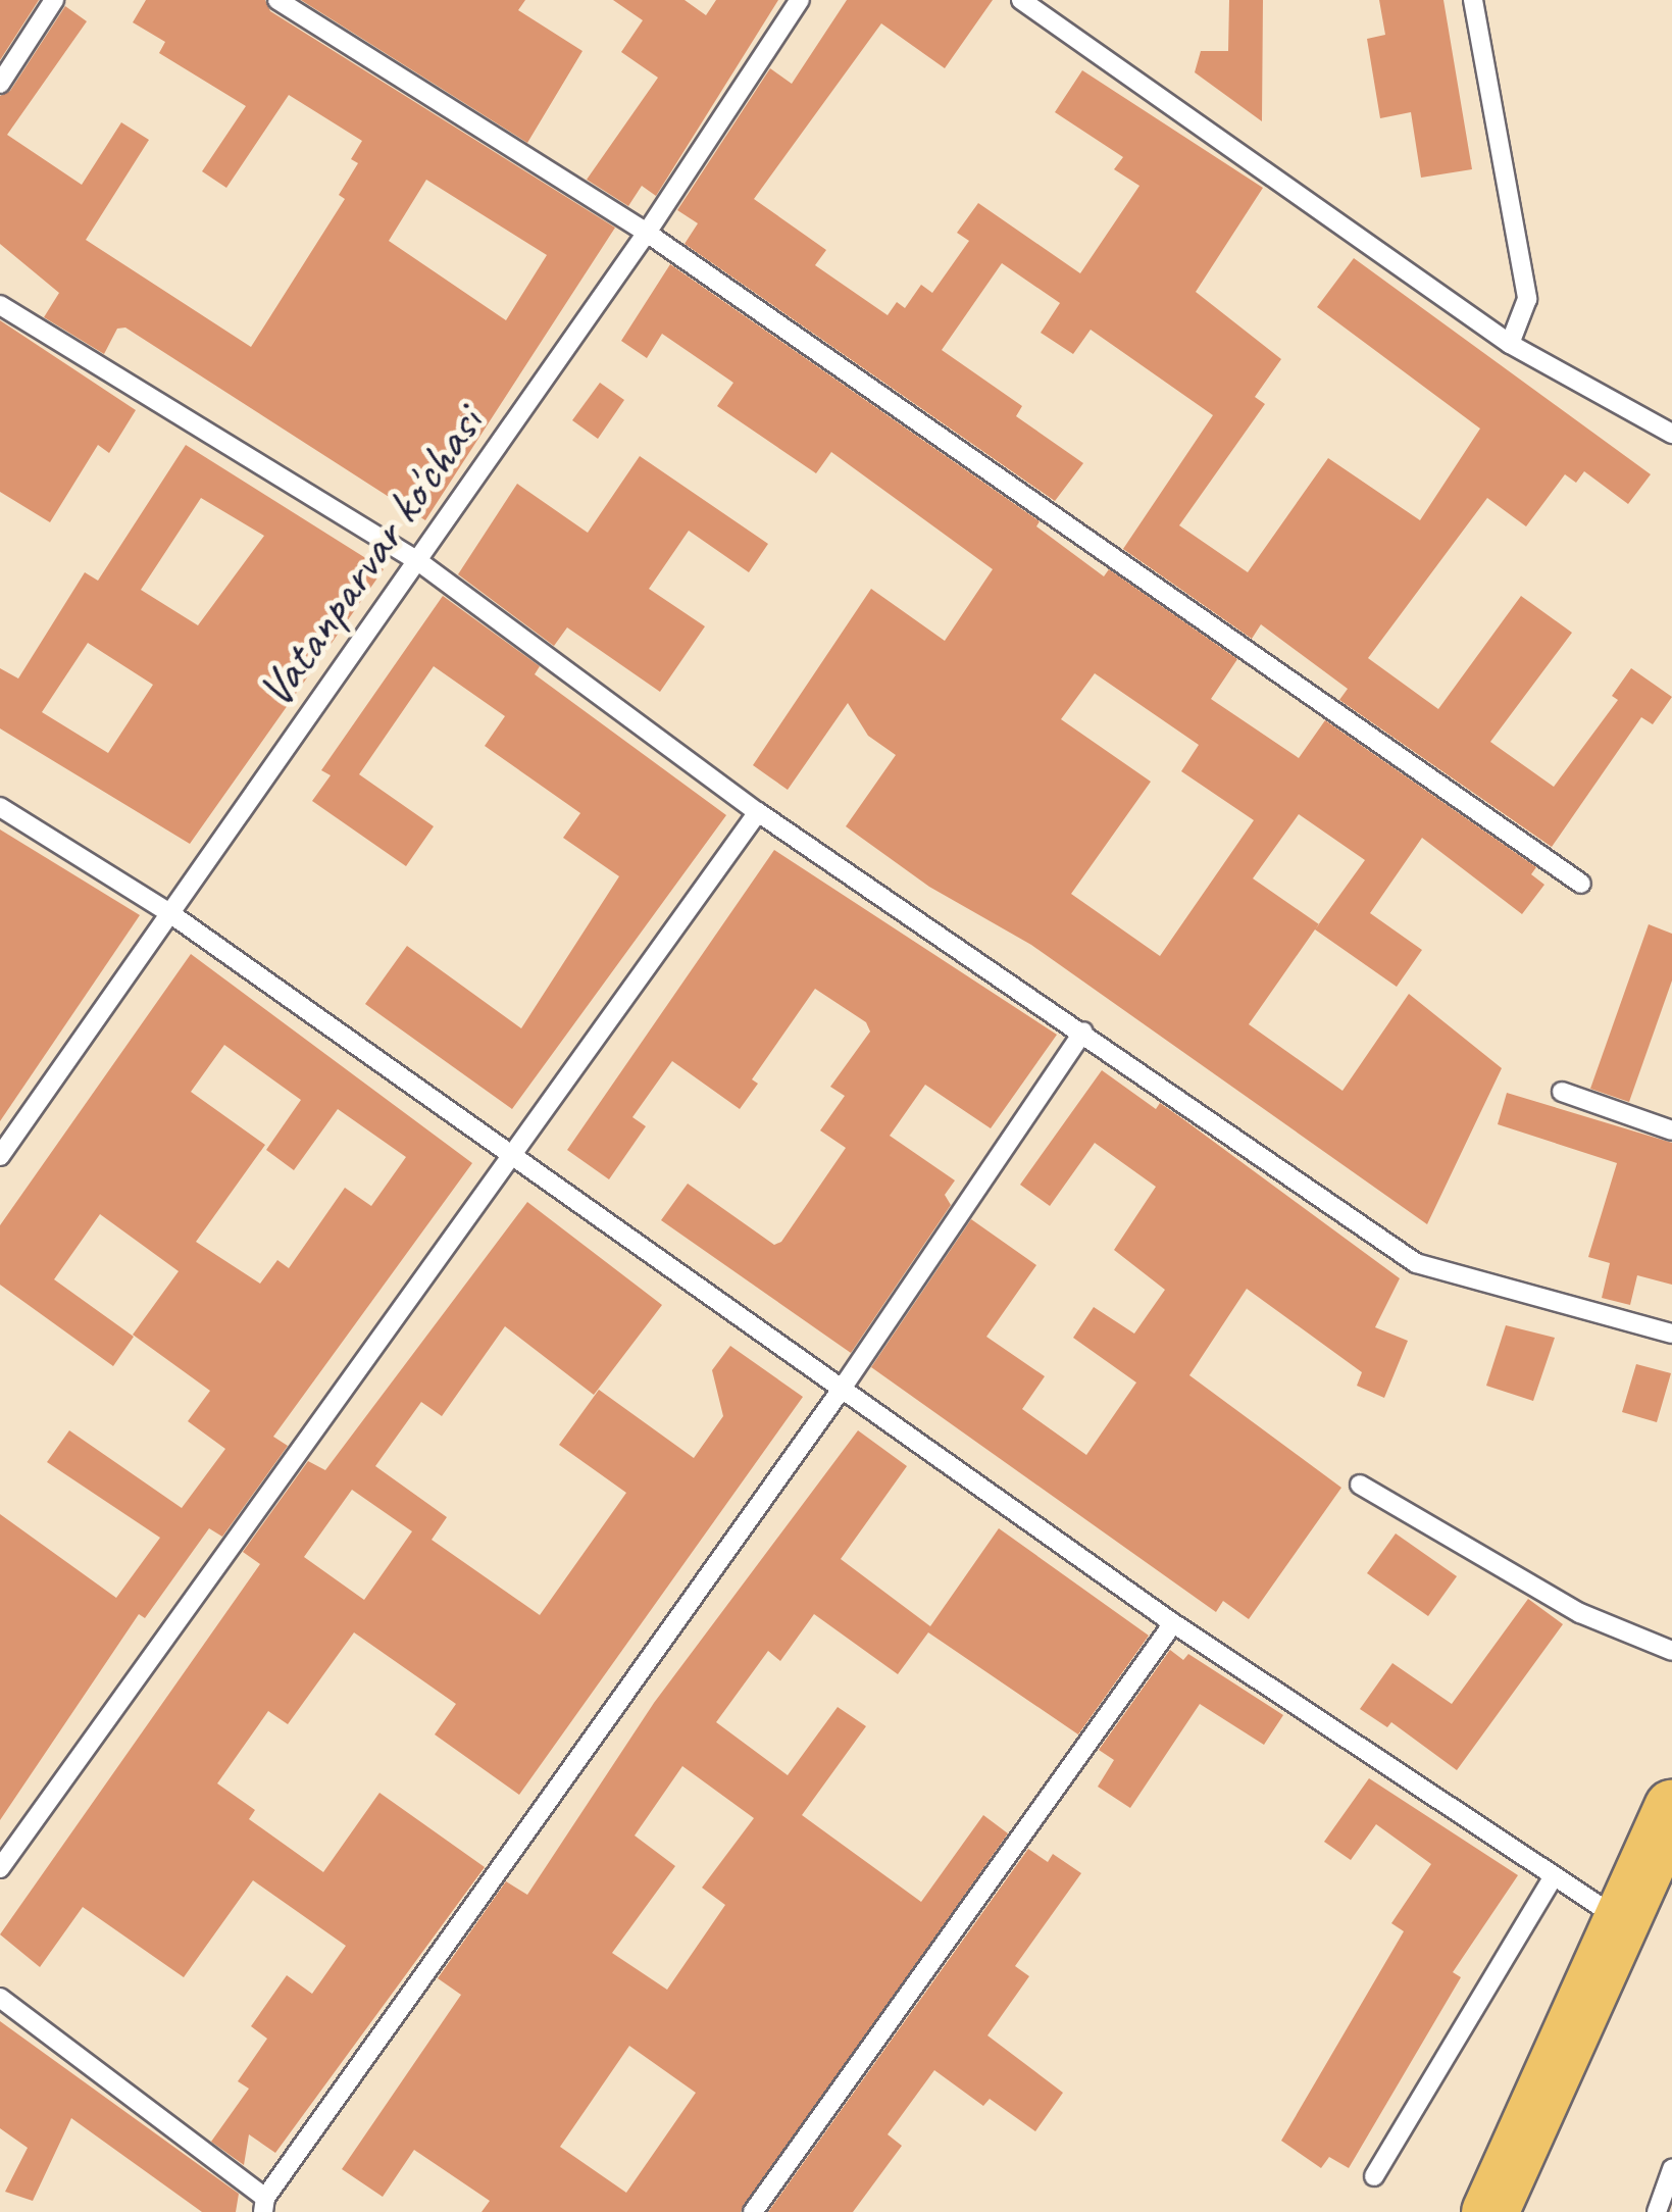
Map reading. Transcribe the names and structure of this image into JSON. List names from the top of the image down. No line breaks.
{"streets":{"lane":["Vatanparvar ko'chasi"]}}
